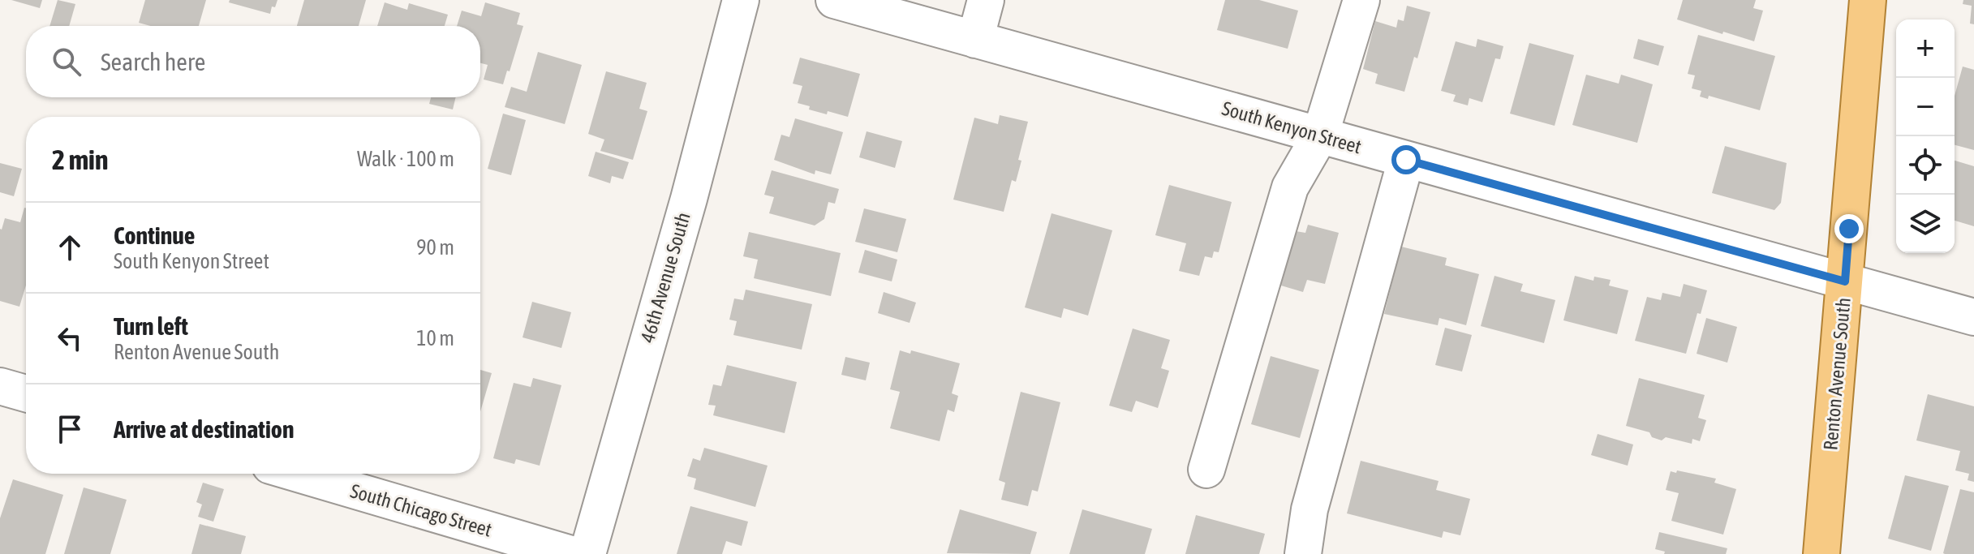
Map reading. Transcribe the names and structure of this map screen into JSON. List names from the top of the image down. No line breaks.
{"streets":{"main road":["Renton Avenue South"],"street":["South Kenyon Street","46th Avenue South","South Chicago Street"]},"crossings":[["South Kenyon Street","Renton Avenue South"]],"page":{"map_buttons":["+","−"],"search":"Search here","heading":["2 min","Walk · 100 m"],"list":[["Continue","South Kenyon Street","90 m"],["Turn left","Renton Avenue South","10 m"],"Arrive at destination"]}}
